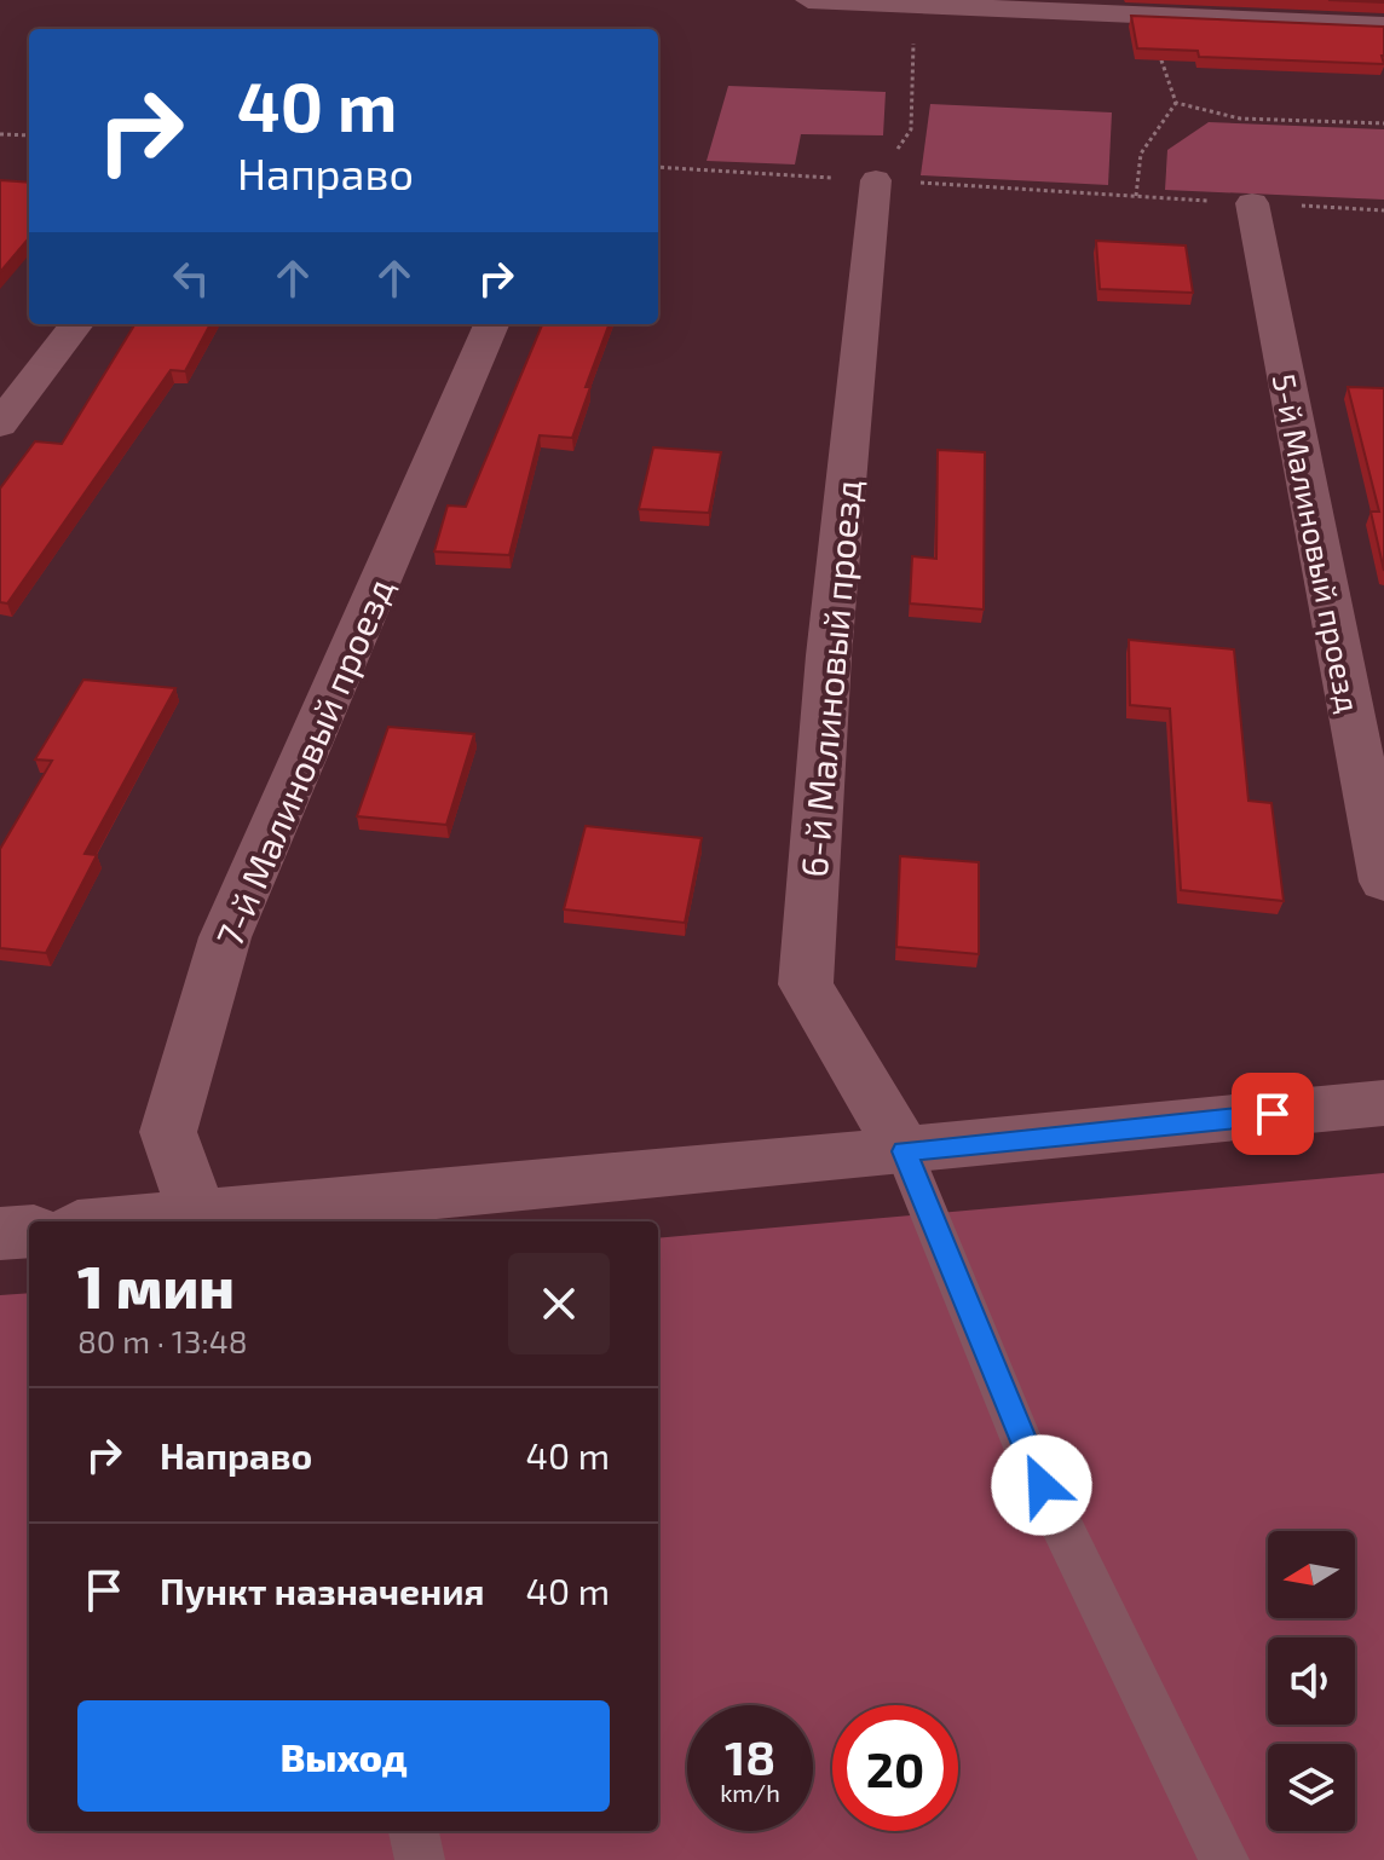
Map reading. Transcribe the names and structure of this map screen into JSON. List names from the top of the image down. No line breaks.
{"streets":{"street":["5-й Малиновый проезд","6-й Малиновый проезд","7-й Малиновый проезд"]},"north":"left","page":{"turn":["40 m","Направо"],"heading":["1 мин","80 m · 13:48"],"list":[{"name":"Направо","value":"40 m"},{"name":"Пункт назначения","value":"40 m"}],"buttons":"Выход","speed":"18 km/h","limit":"20"}}
